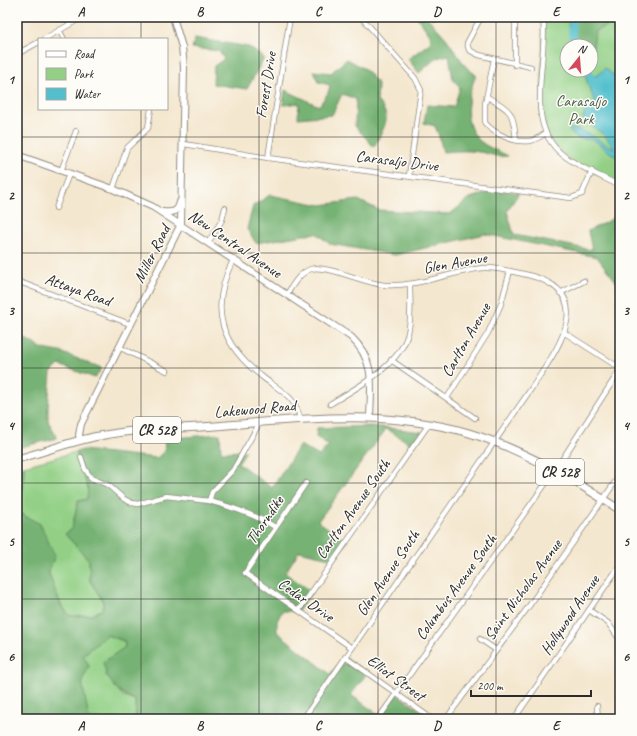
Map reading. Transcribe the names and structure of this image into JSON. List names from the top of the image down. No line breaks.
{"streets":{"main road":["Lakewood Road","CR 528"],"street":["Forest Drive","Carasaljo Drive","New Central Avenue","Miller Road","Glen Avenue","Attaya Road","Carlton Avenue","Carlton Avenue South","Thorndike","Glen Avenue South","Columbus Avenue South","Saint Nicholas Avenue","Cedar Drive","Hollywood Avenue","Elliot Street"]},"crossings":[["Forest Drive","Carasaljo Drive"],["Carasaljo Drive","Miller Road"],["New Central Avenue","Miller Road"],["New Central Avenue","Glen Avenue"],["New Central Avenue","Lakewood Road"],["Miller Road","Attaya Road"],["Miller Road","Lakewood Road"],["Glen Avenue","Carlton Avenue"],["Glen Avenue","Lakewood Road"],["Glen Avenue","CR 528"],["Glen Avenue","Glen Avenue South"],["Lakewood Road","CR 528"],["Lakewood Road","Carlton Avenue South"],["Lakewood Road","Glen Avenue South"],["CR 528","Glen Avenue South"],["CR 528","Columbus Avenue South"],["CR 528","Saint Nicholas Avenue"],["Carlton Avenue South","Cedar Drive"],["Thorndike","Cedar Drive"],["Glen Avenue South","Cedar Drive"],["Glen Avenue South","Elliot Street"],["Columbus Avenue South","Elliot Street"]],"parks":["Carasaljo Park"],"legend":["Road","Park","Water"],"scale_bar":"200 m","north":"top","grid":{"columns":["A","B","C","D","E"],"rows":["1","2","3","4","5","6"]}}
